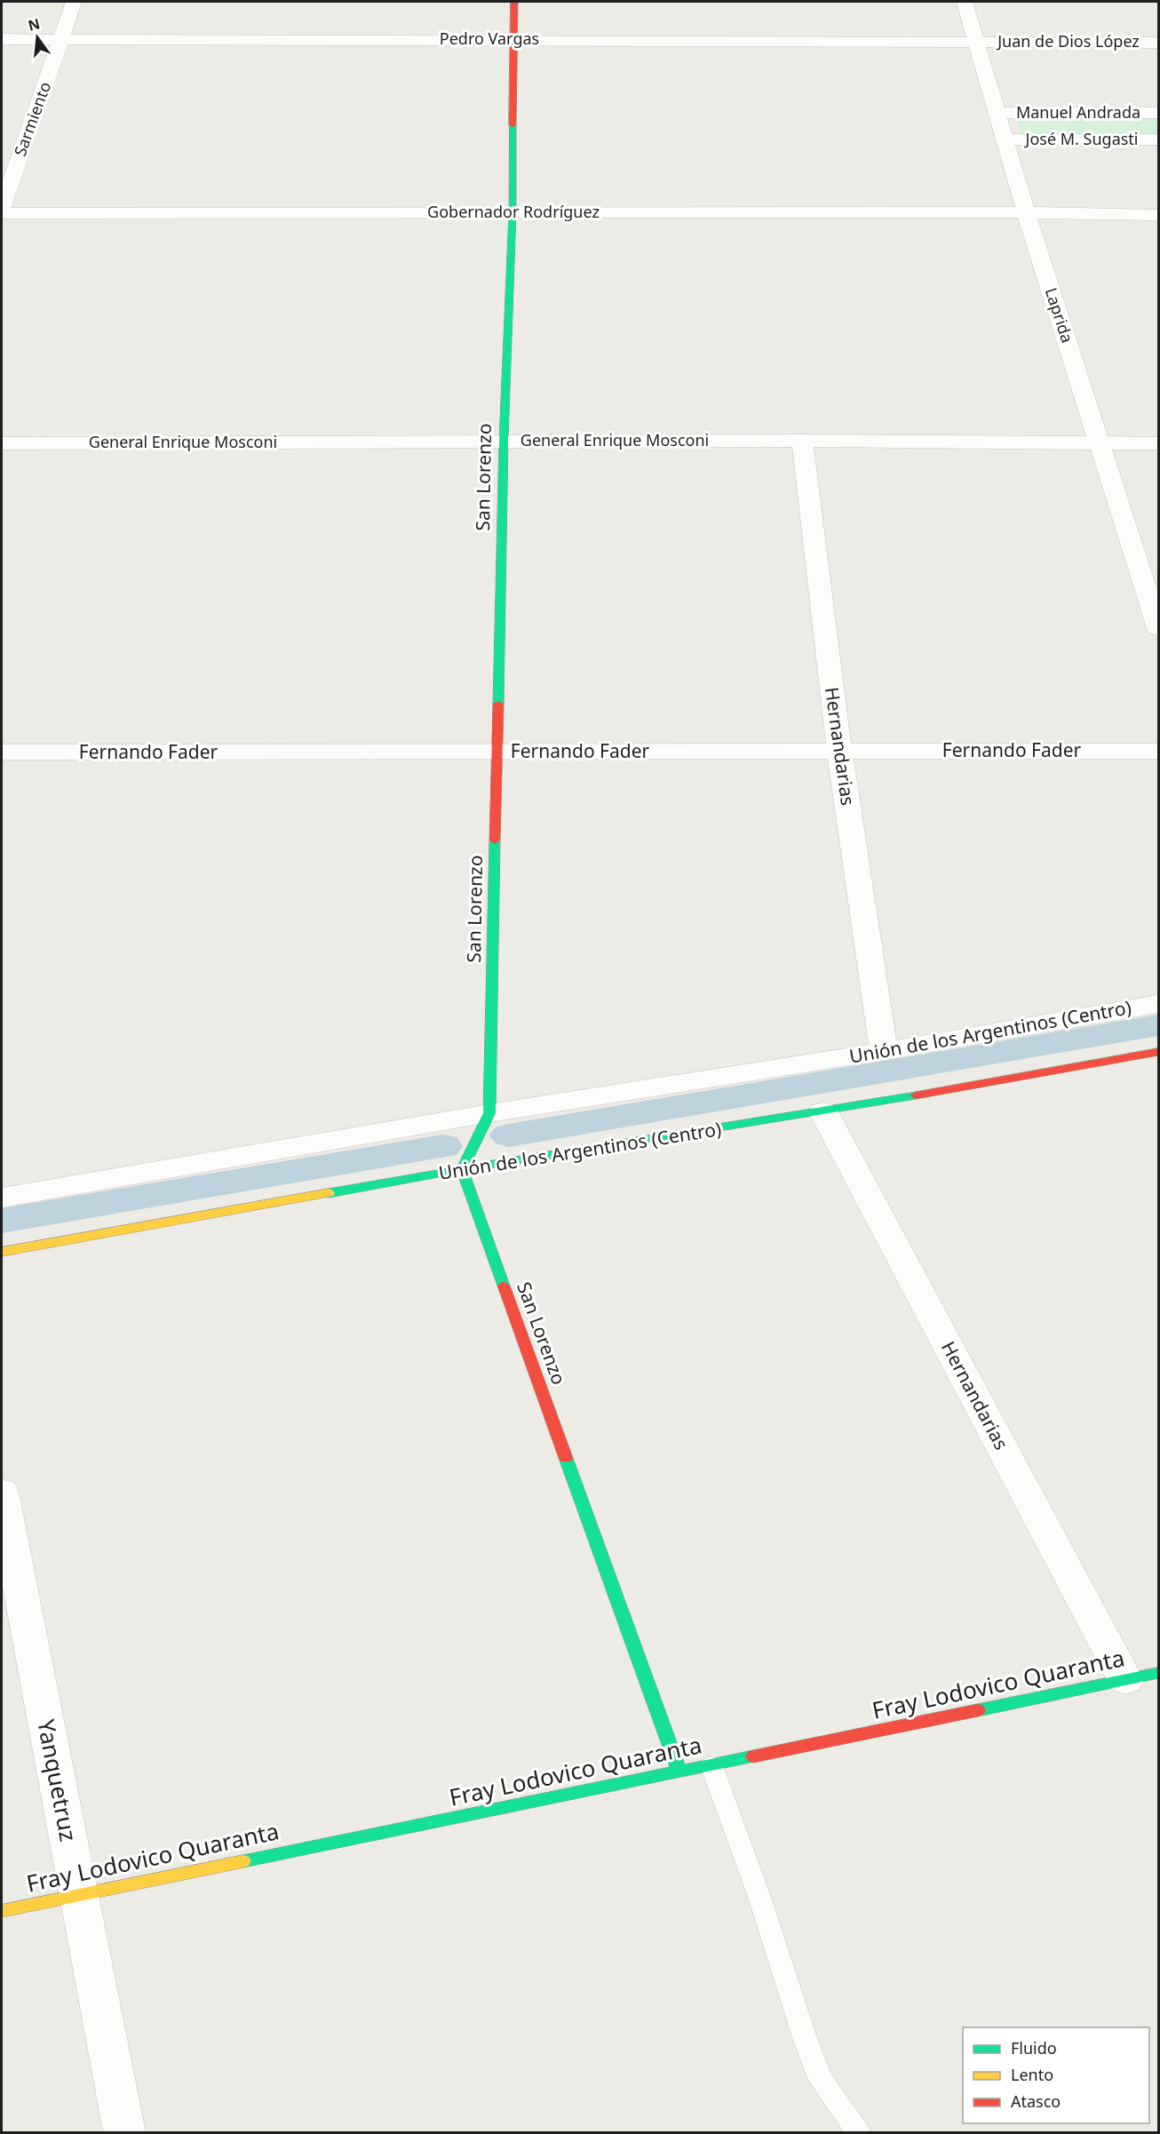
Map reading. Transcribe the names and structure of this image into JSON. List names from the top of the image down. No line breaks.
{"streets":{"street":["Pedro Vargas","Juan de Dios López","Manuel Andrada","Sarmiento","José M. Sugasti","Gobernador Rodríguez","Laprida","General Enrique Mosconi","San Lorenzo","Hernandarias","Fernando Fader","Unión de los Argentinos (Centro)","Fray Lodovico Quaranta","Yanquetruz"]},"crossings":[["Pedro Vargas","Juan de Dios López"],["Pedro Vargas","Sarmiento"],["Pedro Vargas","Laprida"],["Pedro Vargas","San Lorenzo"],["Juan de Dios López","Laprida"],["Manuel Andrada","Laprida"],["José M. Sugasti","Laprida"],["Gobernador Rodríguez","Laprida"],["Gobernador Rodríguez","San Lorenzo"],["Laprida","General Enrique Mosconi"],["General Enrique Mosconi","San Lorenzo"],["General Enrique Mosconi","Hernandarias"],["San Lorenzo","Fernando Fader"],["San Lorenzo","Unión de los Argentinos (Centro)"],["San Lorenzo","Fray Lodovico Quaranta"],["Hernandarias","Fernando Fader"],["Hernandarias","Unión de los Argentinos (Centro)"],["Hernandarias","Fray Lodovico Quaranta"],["Fray Lodovico Quaranta","Yanquetruz"]],"legend":["Fluido","Lento","Atasco"],"north":"top"}
